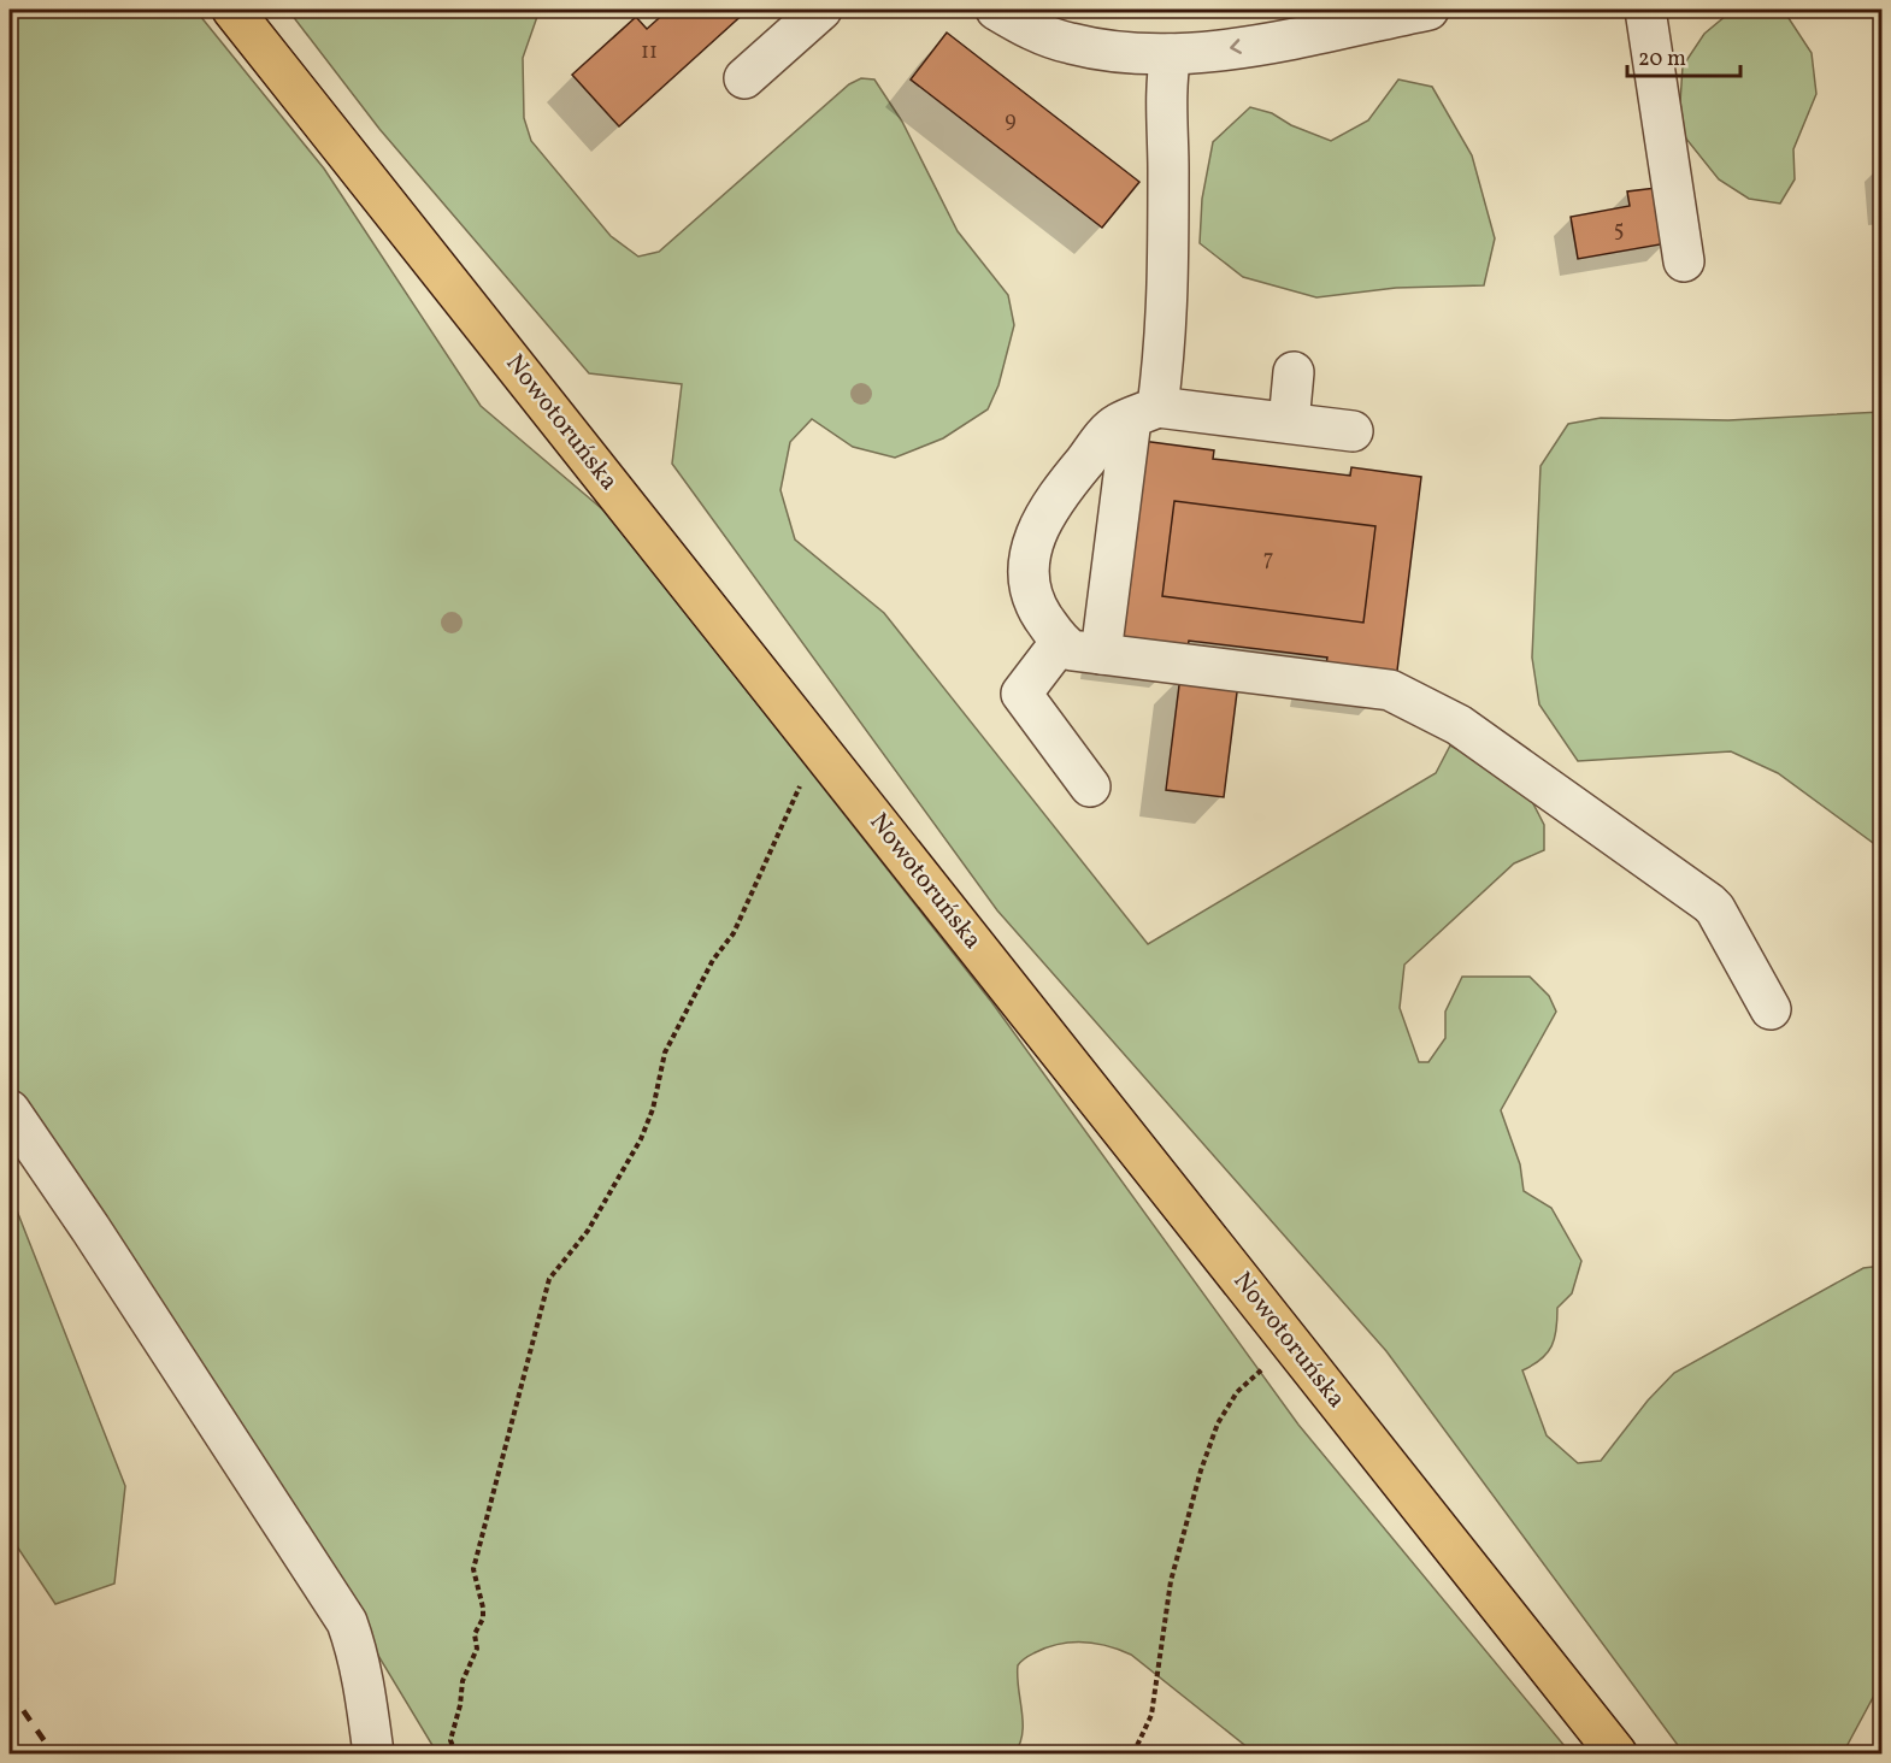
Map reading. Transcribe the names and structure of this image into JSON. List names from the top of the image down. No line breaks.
{"streets":{"main road":["Nowotoruńska"]},"house_numbers":["11","9","5","7"],"scale_bar":"20 m"}
